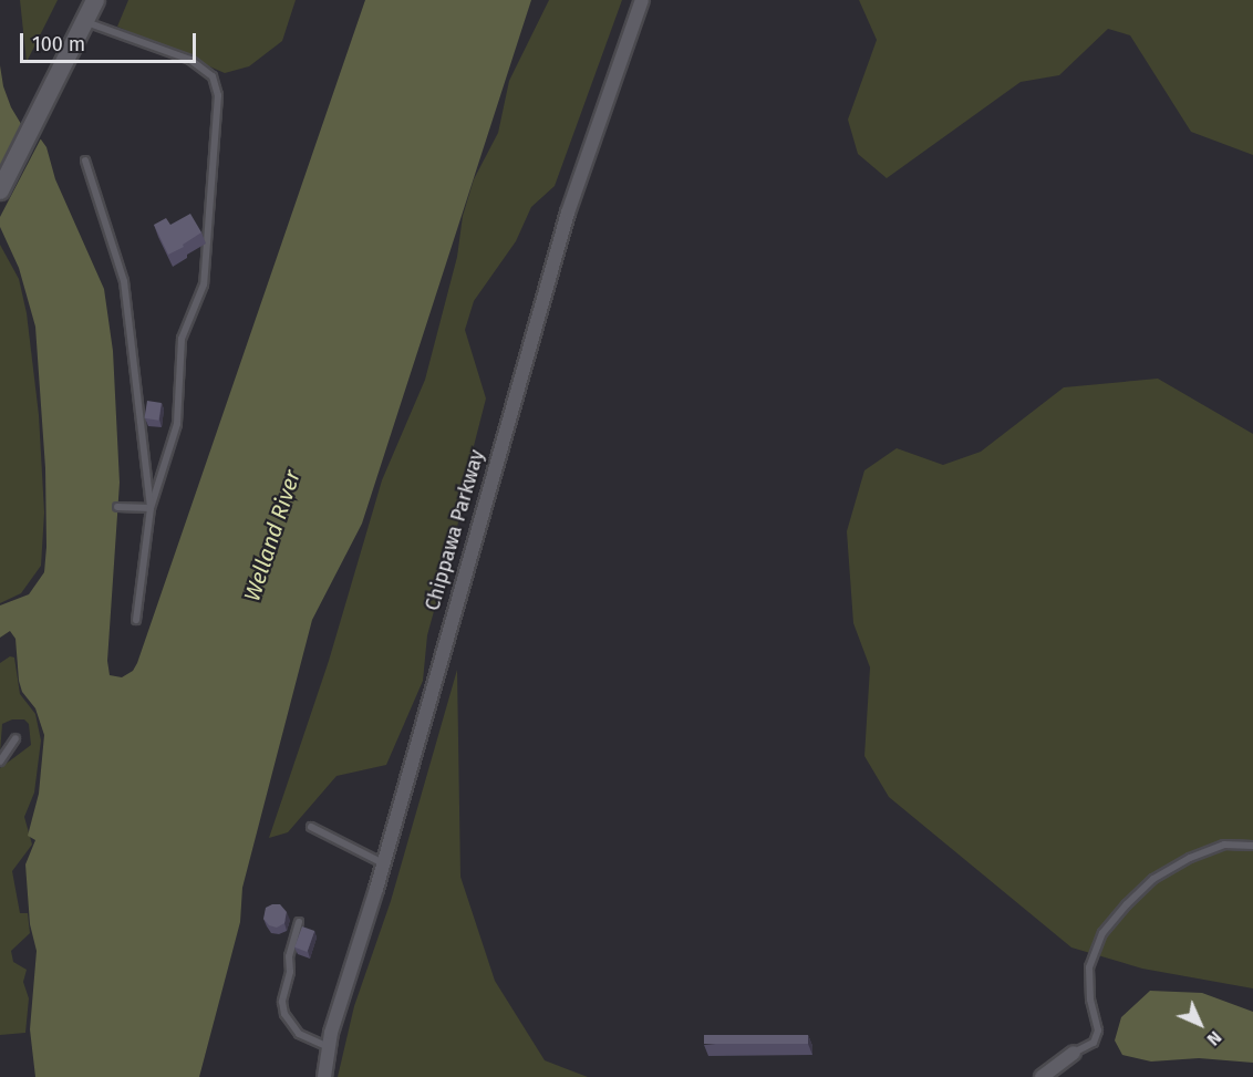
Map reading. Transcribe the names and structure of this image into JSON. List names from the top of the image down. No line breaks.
{"streets":{"street":["Chippawa Parkway"]},"water":["Welland River"],"scale_bar":"100 m","north":"bottom right"}
